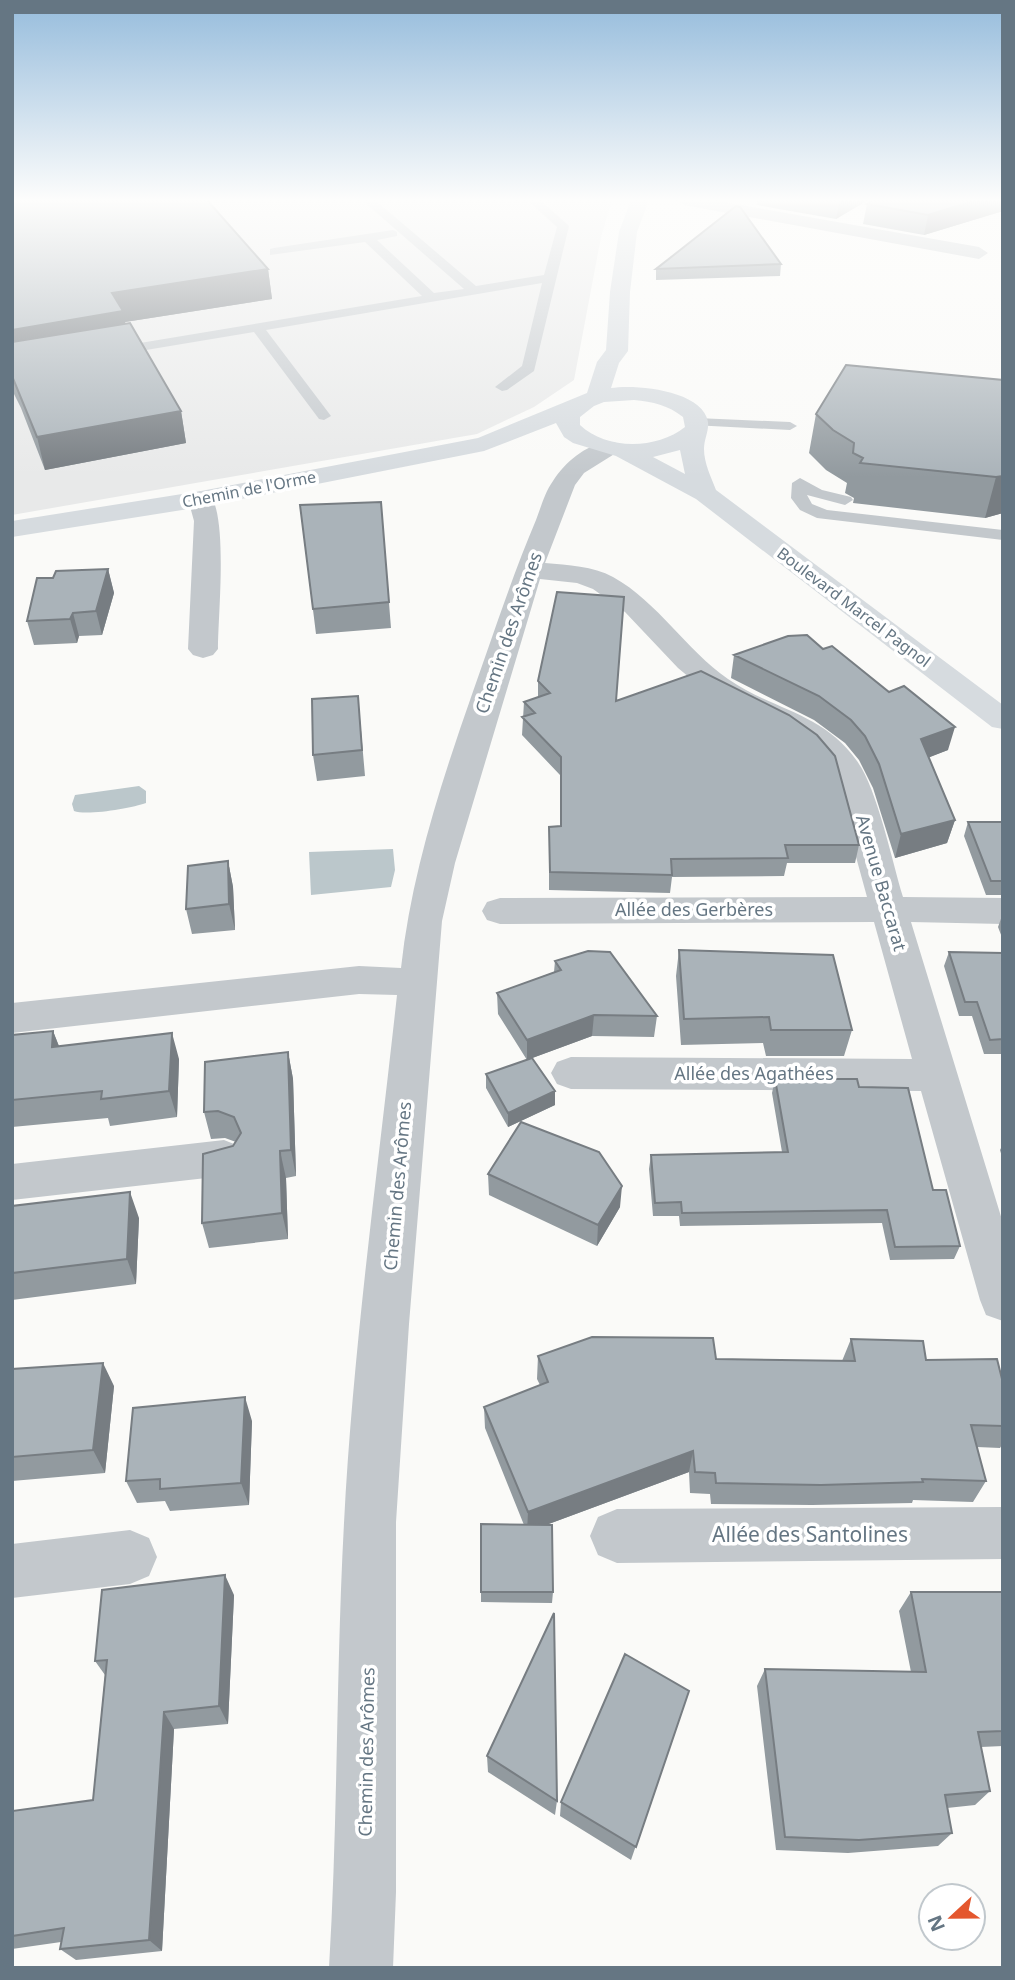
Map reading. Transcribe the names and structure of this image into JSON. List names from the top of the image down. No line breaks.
{"streets":{"street":["Chemin de l'Orme","Boulevard Marcel Pagnol","Chemin des Arômes","Avenue Baccarat","Allée des Gerbères","Allée des Agathées","Allée des Santolines"]},"crossings":[["Chemin de l'Orme","Boulevard Marcel Pagnol"],["Chemin de l'Orme","Chemin des Arômes"],["Boulevard Marcel Pagnol","Chemin des Arômes"],["Chemin des Arômes","Avenue Baccarat"],["Avenue Baccarat","Allée des Gerbères"],["Avenue Baccarat","Allée des Agathées"]],"north":"left"}
